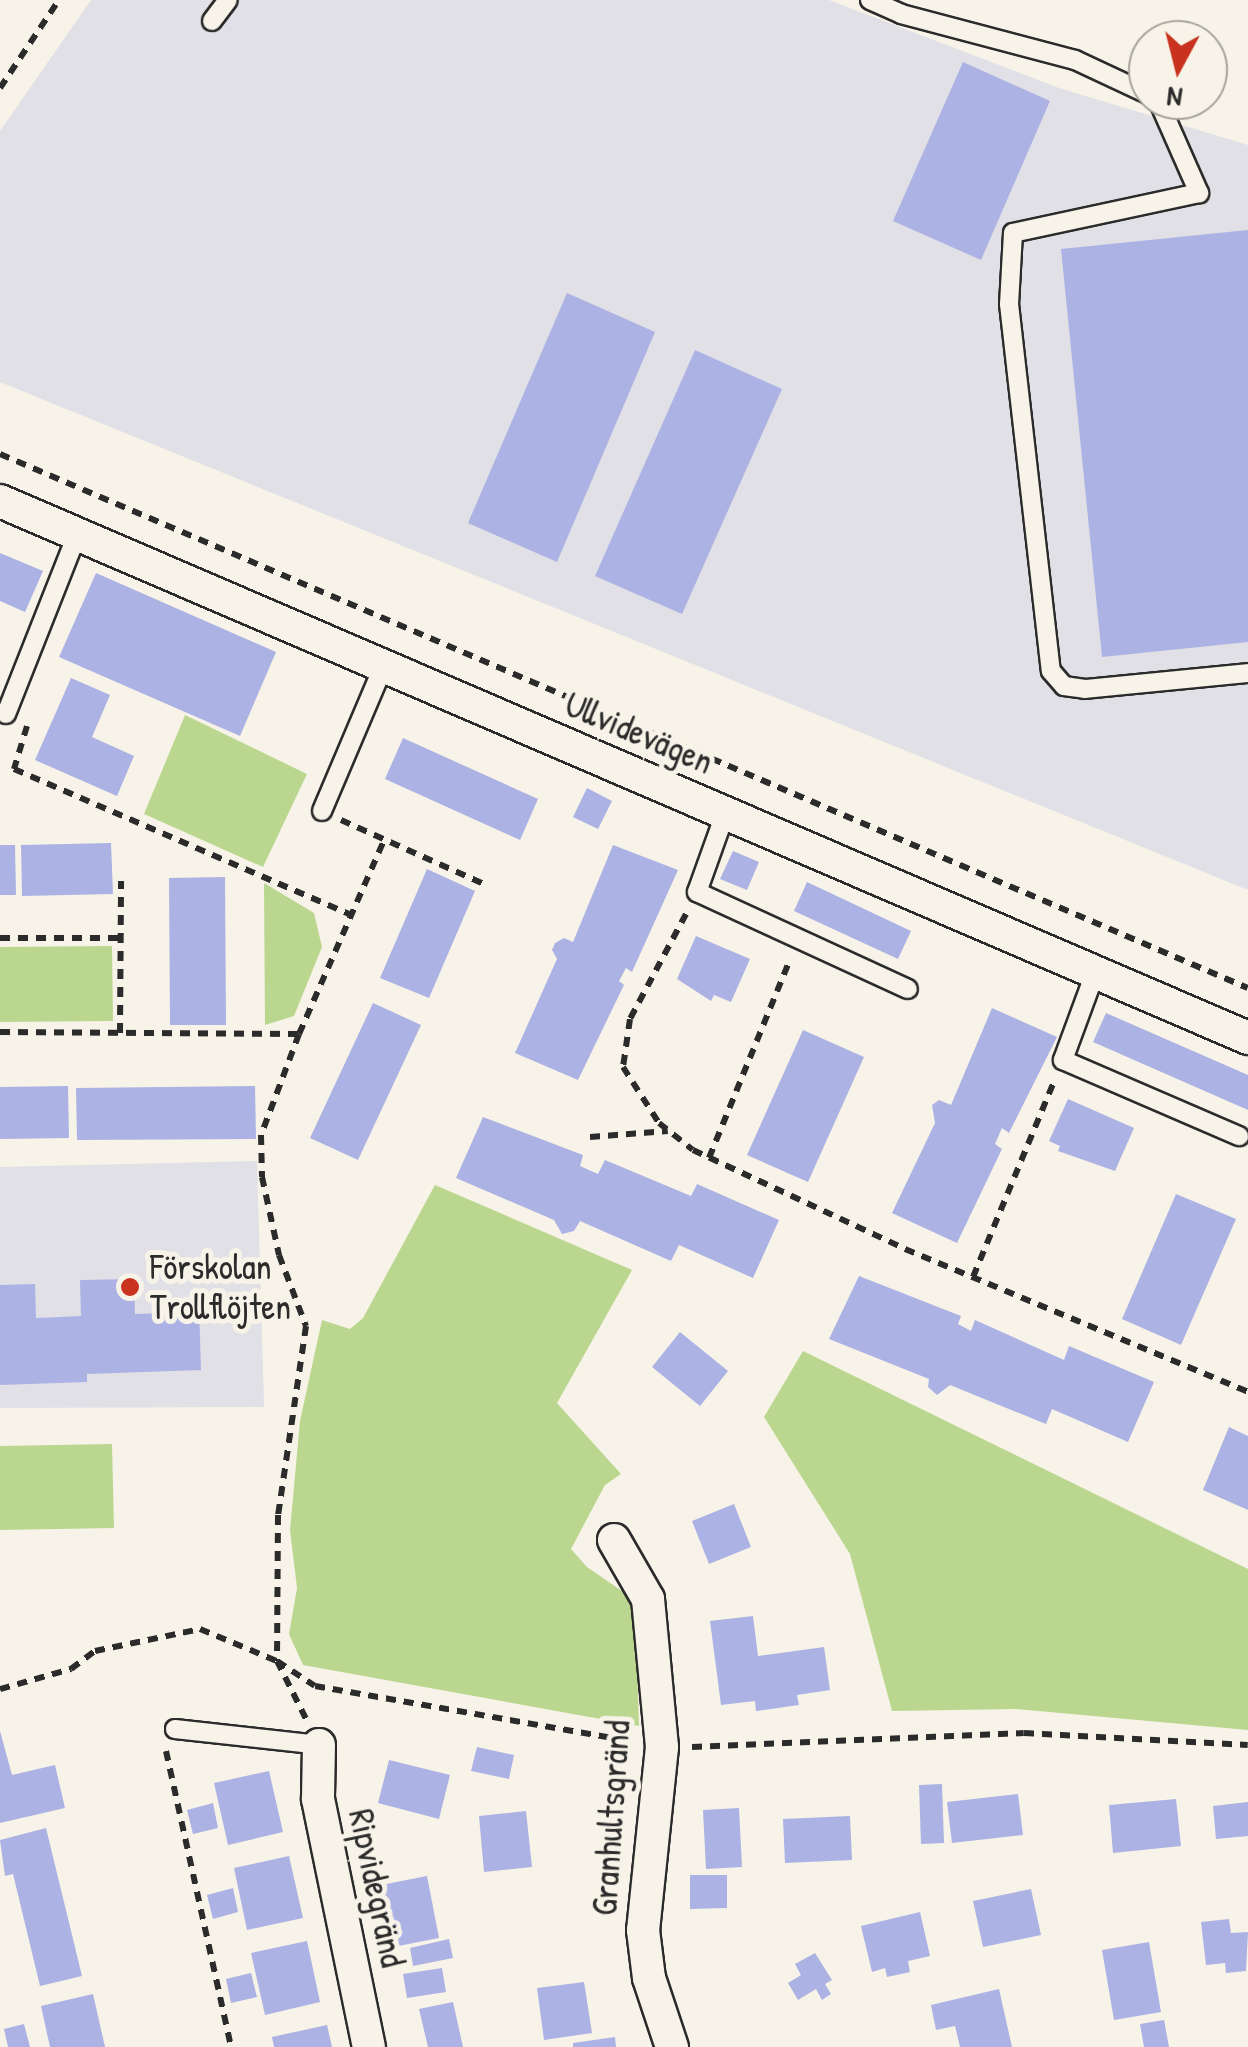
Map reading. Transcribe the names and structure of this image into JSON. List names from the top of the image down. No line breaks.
{"streets":{"street":["Ullvidevägen","Granhultsgränd","Ripvidegränd"]},"places":["Förskolan Trollflöjten"],"north":"bottom"}
